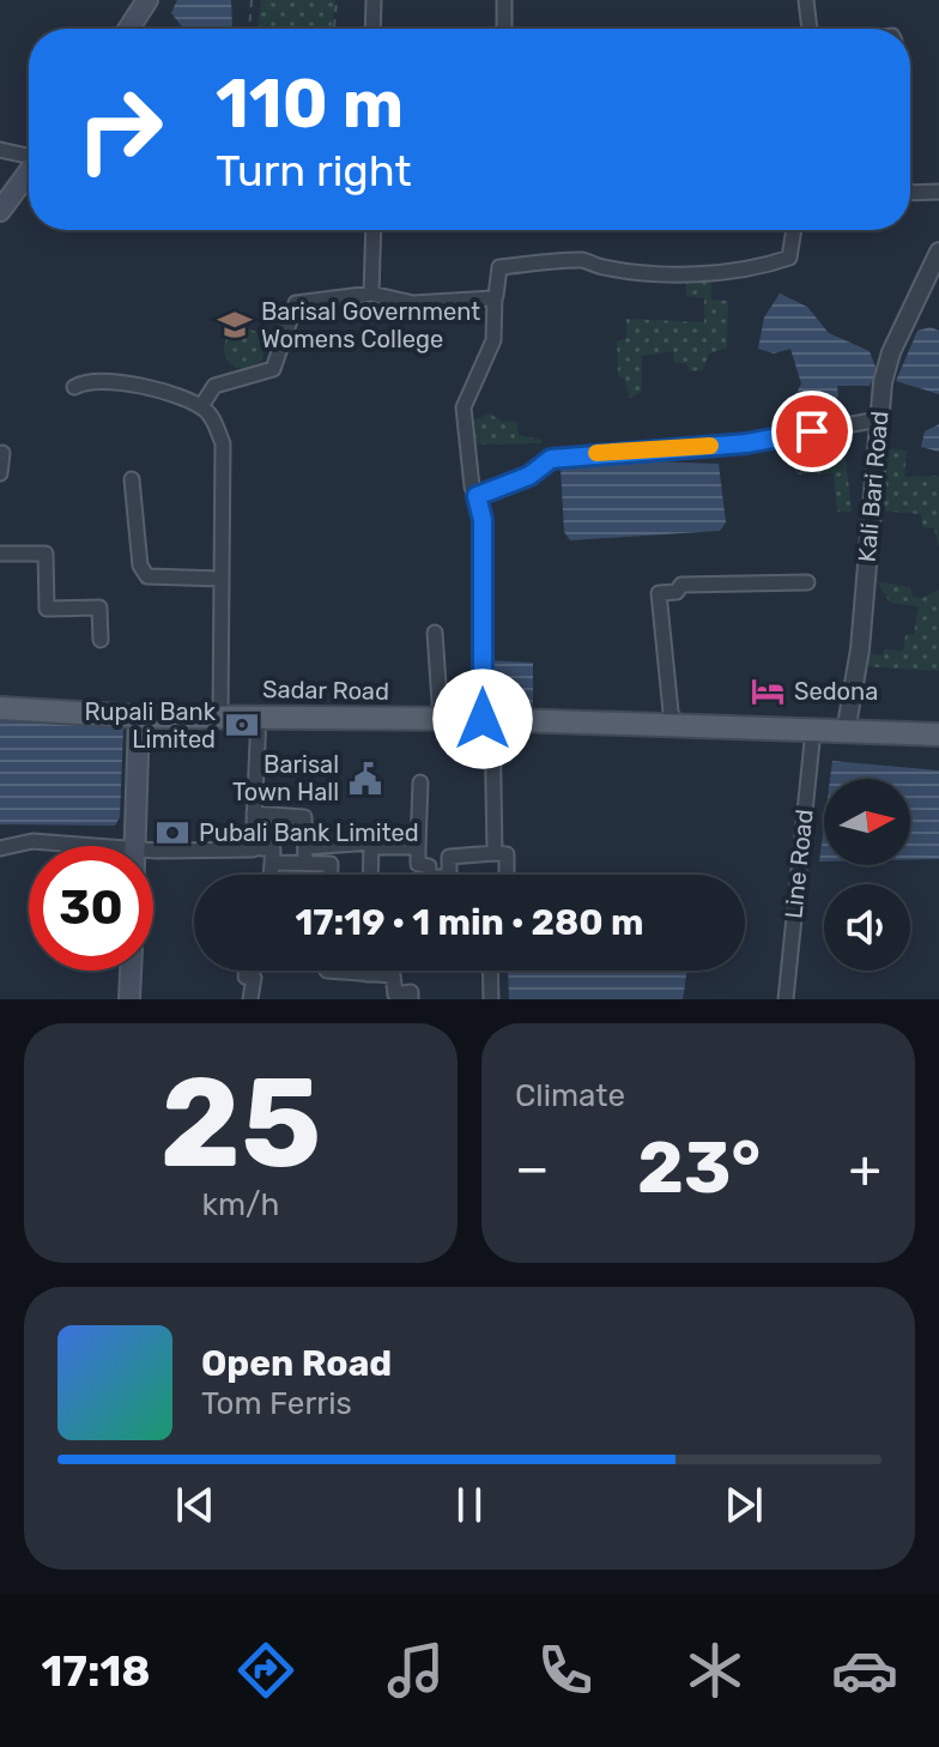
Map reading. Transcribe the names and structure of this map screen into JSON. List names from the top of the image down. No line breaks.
{"streets":{"main road":["Sadar Road"],"street":["Kali Bari Road","Line Road"]},"crossings":[["Kali Bari Road","Sadar Road"],["Sadar Road","Line Road"]],"places":{"school or university":["Barisal Government Womens College"],"hotel":["Sedona"],"bank":["Rupali Bank Limited","Pubali Bank Limited"],"public building":["Barisal Town Hall"]},"north":"right","page":{"turn":["110 m","Turn right"],"limit":"30","trip":"17:19 · 1 min · 280 m","tile":[["25","km/h"],"Climate"],"heat":["−","23°","+"],"song":["Open Road","Tom Ferris"],"tabs":"17:18"}}
